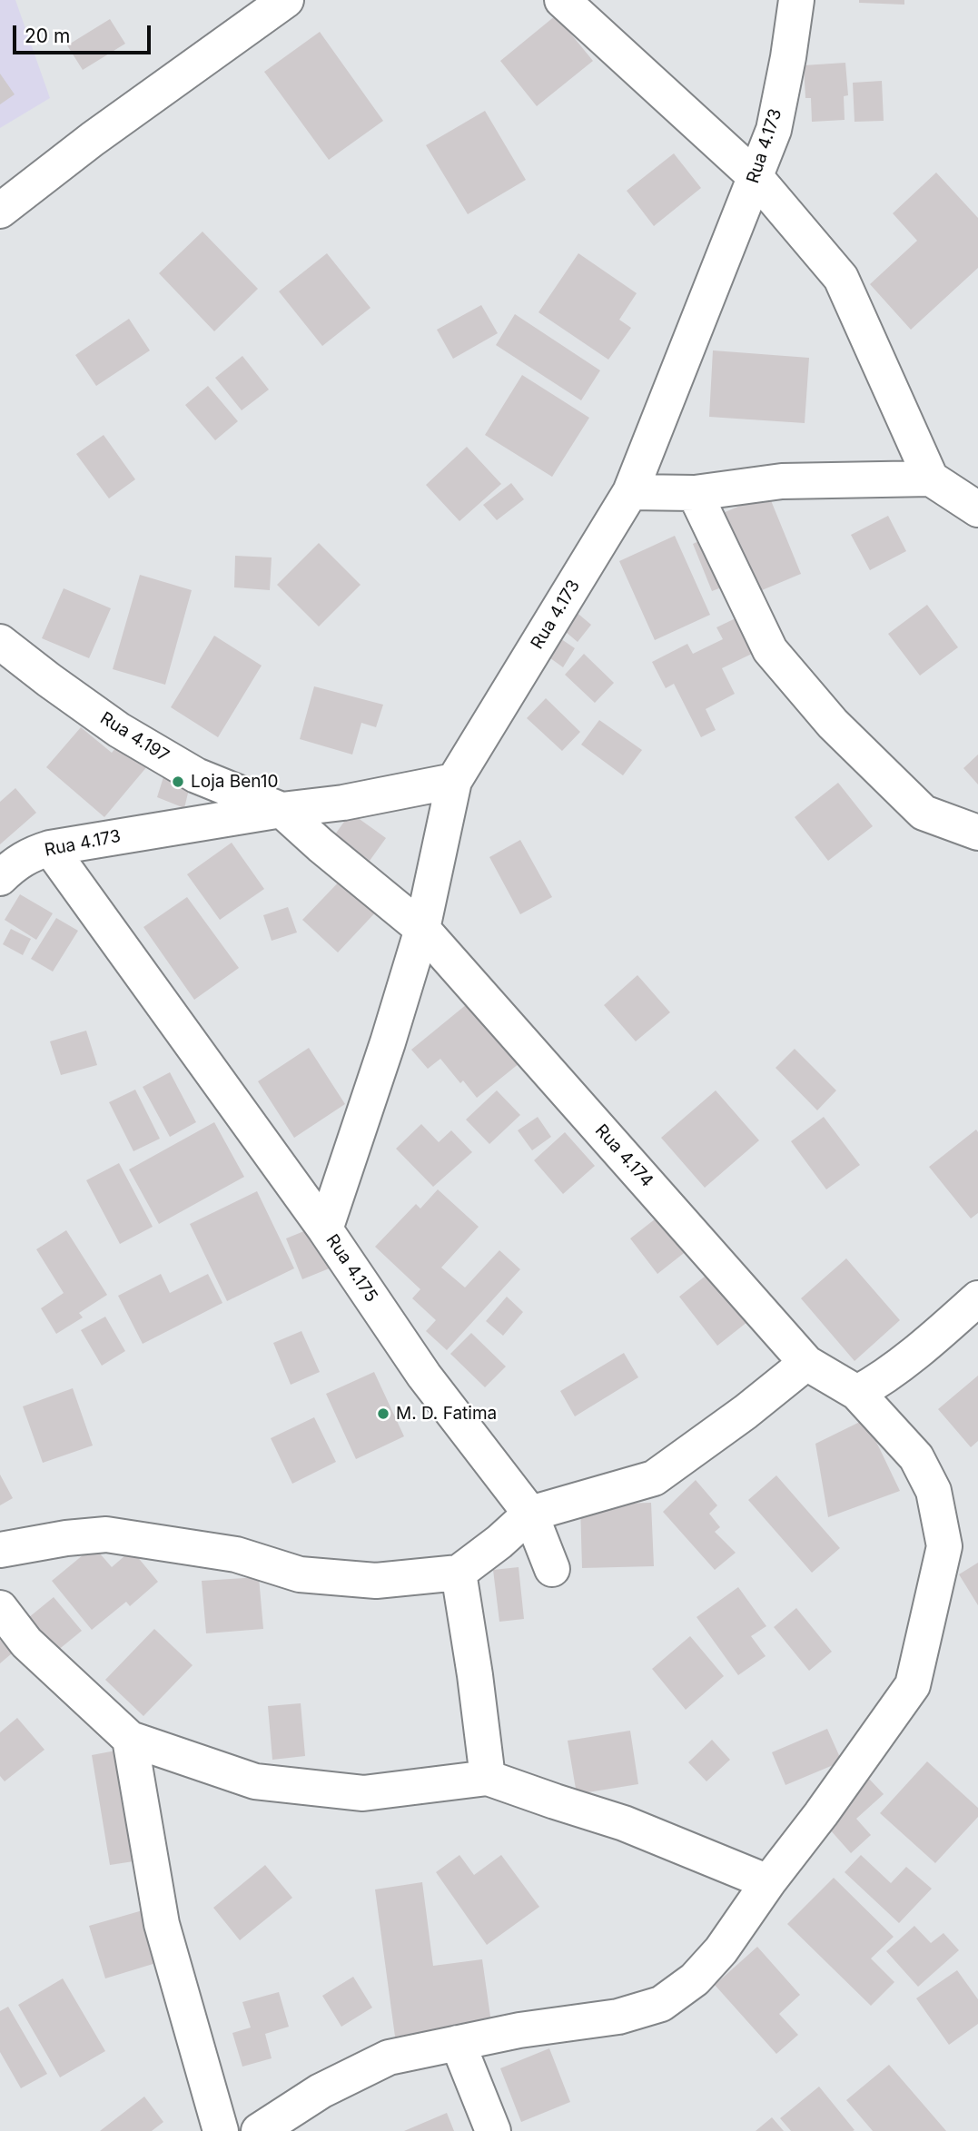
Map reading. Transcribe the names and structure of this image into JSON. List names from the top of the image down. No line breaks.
{"streets":{"street":["Rua 4.173","Rua 4.197","Rua 4.174","Rua 4.175"]},"crossings":[["Rua 4.173","Rua 4.197"],["Rua 4.173","Rua 4.174"],["Rua 4.173","Rua 4.175"],["Rua 4.197","Rua 4.174"],["Rua 4.174","Rua 4.175"]],"places":["Loja Ben10","M. D. Fatima"],"scale_bar":"20 m"}
